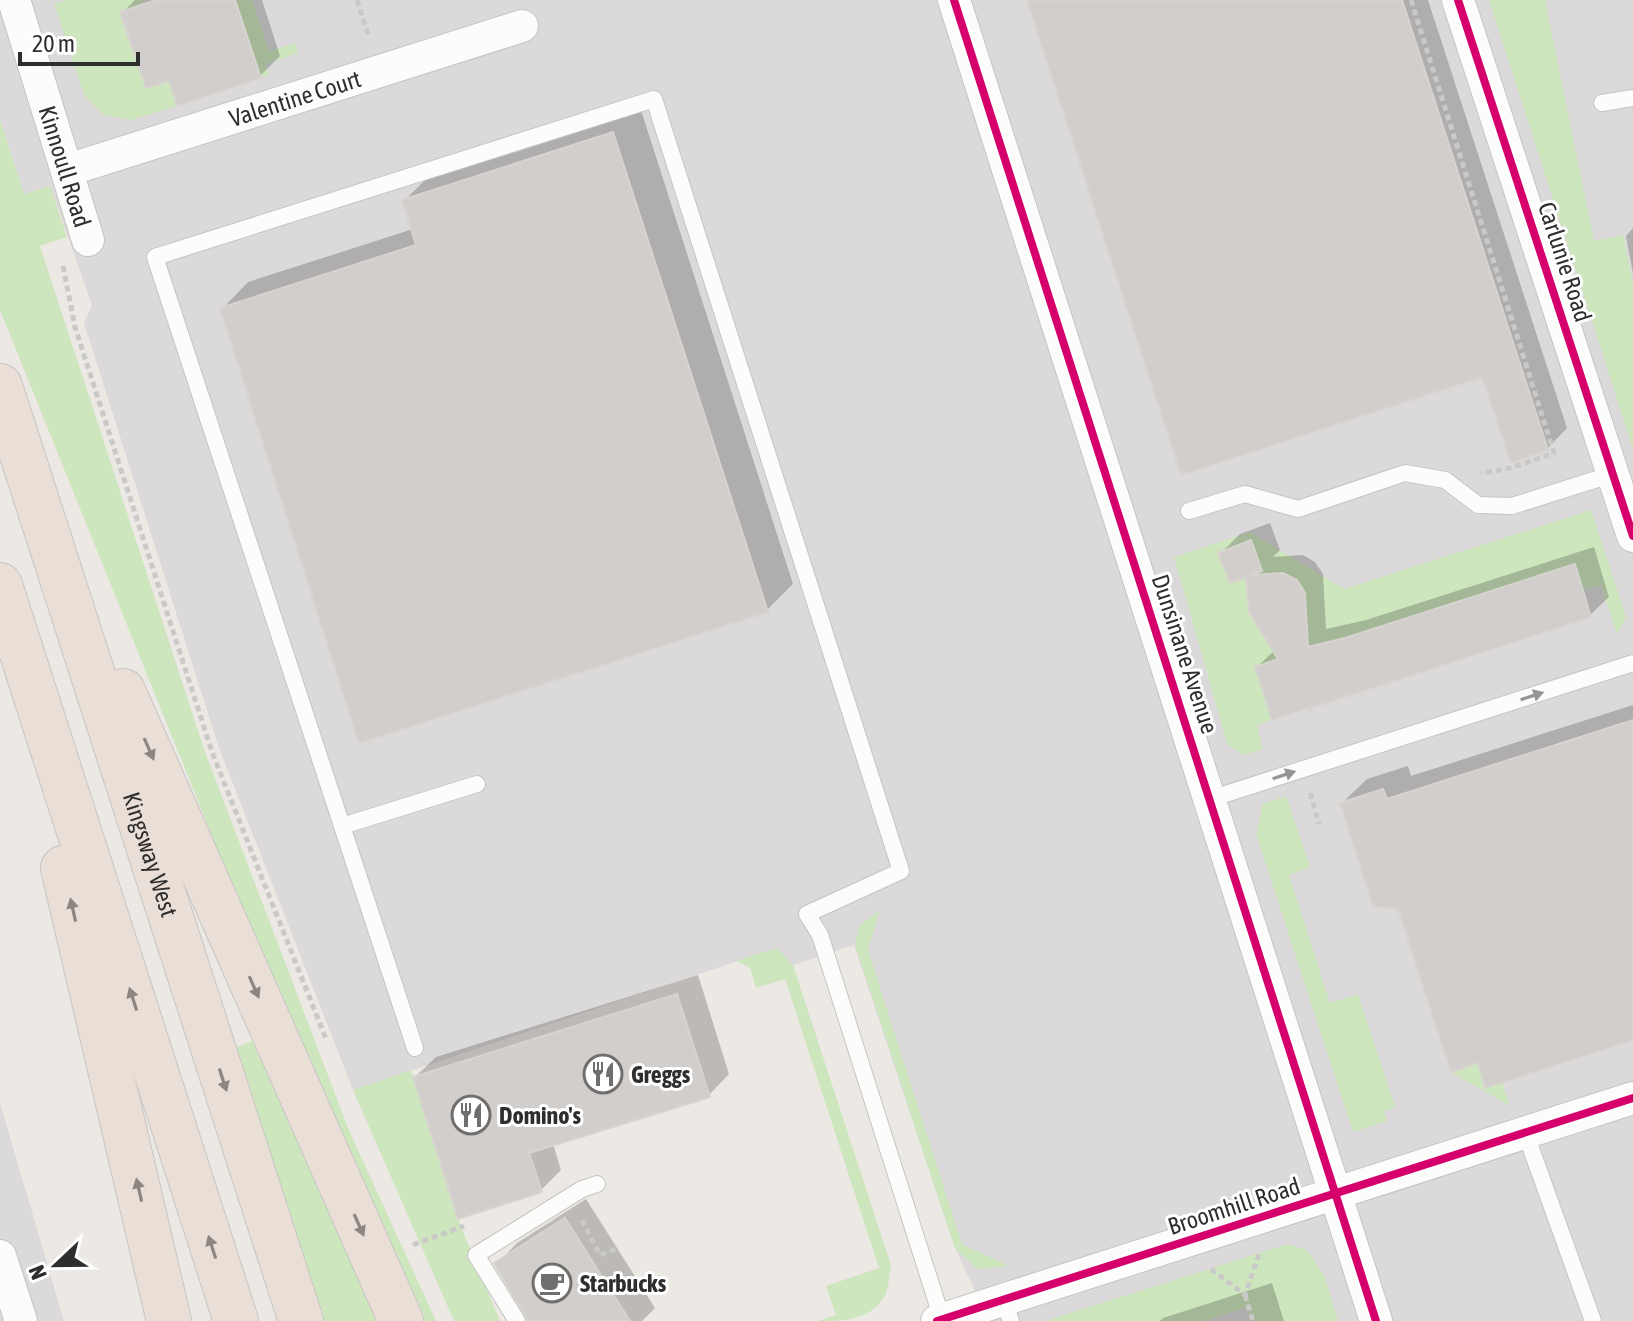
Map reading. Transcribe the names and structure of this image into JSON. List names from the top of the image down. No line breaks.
{"streets":{"highway":["Kingsway West"],"street":["Valentine Court","Kinnoull Road","Carlunie Road","Dunsinane Avenue","Broomhill Road"]},"crossings":[["Valentine Court","Kinnoull Road"],["Dunsinane Avenue","Broomhill Road"]],"places":{"restaurant":["Greggs","Domino's"],"cafe":["Starbucks"]},"scale_bar":"20 m","north":"left"}
